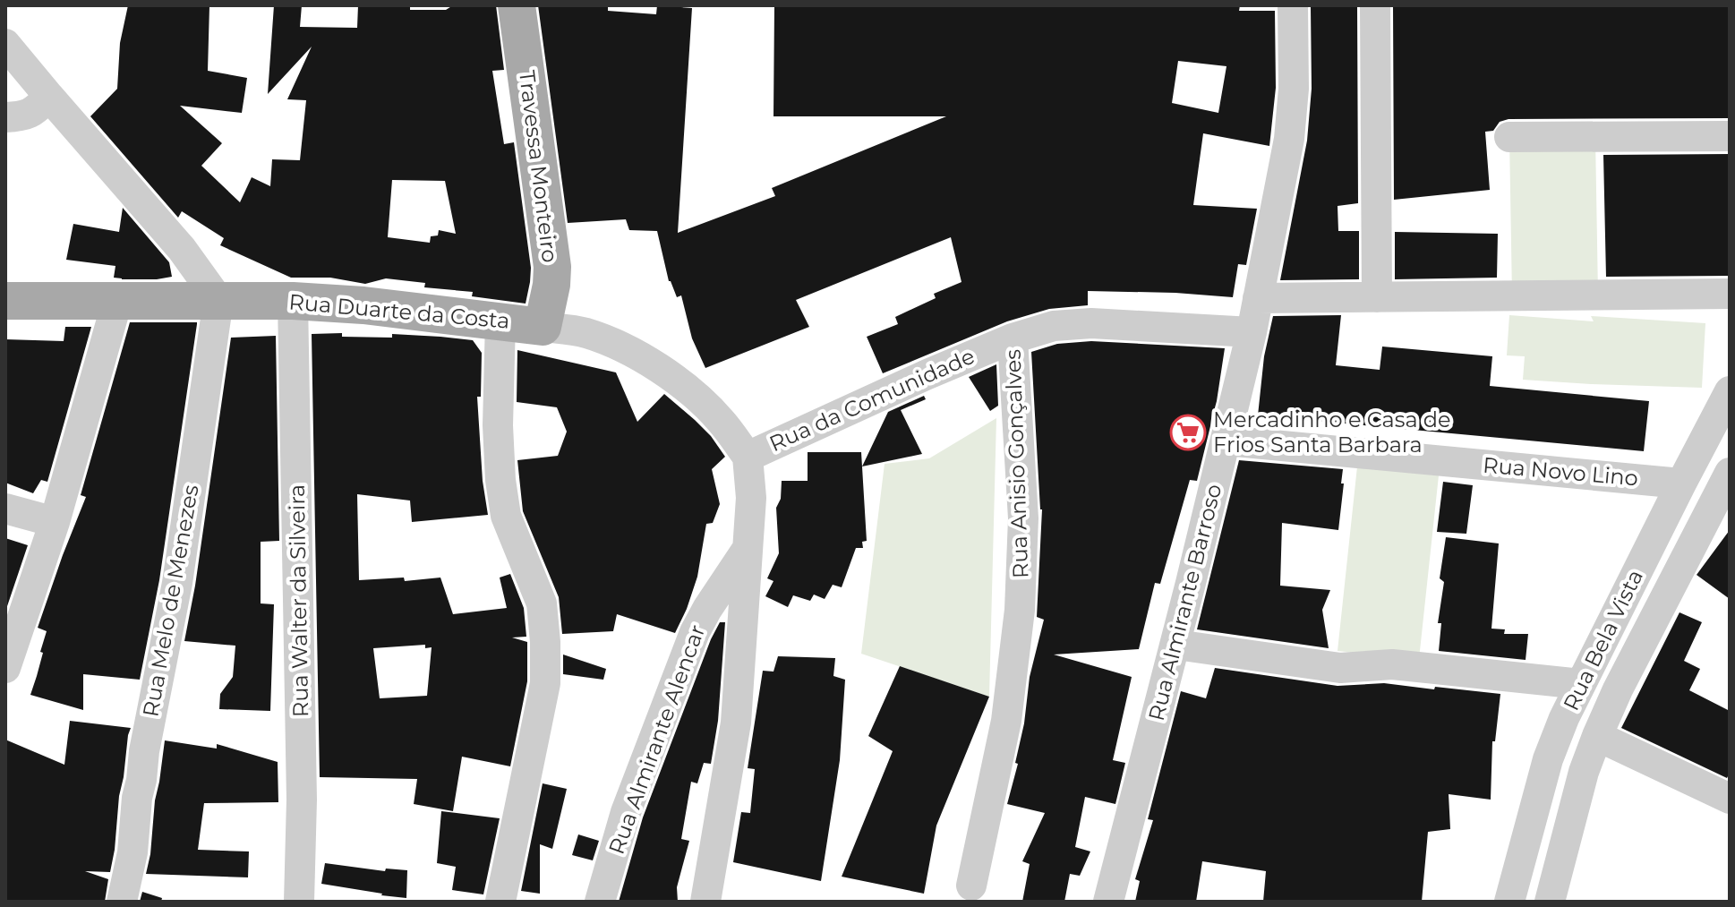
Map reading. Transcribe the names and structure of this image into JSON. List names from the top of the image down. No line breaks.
{"streets":{"main road":["Travessa Monteiro","Rua Duarte da Costa"],"street":["Rua da Comunidade","Rua Anisio Gonçalves","Rua Novo Lino","Rua Melo de Menezes","Rua Walter da Silveira","Rua Almirante Barroso","Rua Bela Vista","Rua Almirante Alencar"]},"crossings":[["Travessa Monteiro","Rua Duarte da Costa"],["Rua Duarte da Costa","Rua da Comunidade"],["Rua Duarte da Costa","Rua Melo de Menezes"],["Rua Duarte da Costa","Rua Walter da Silveira"],["Rua da Comunidade","Rua Anisio Gonçalves"],["Rua da Comunidade","Rua Almirante Barroso"],["Rua Novo Lino","Rua Almirante Barroso"],["Rua Novo Lino","Rua Bela Vista"]],"places":{"supermarket":["Mercadinho e Casa de Frios Santa Barbara"]}}
